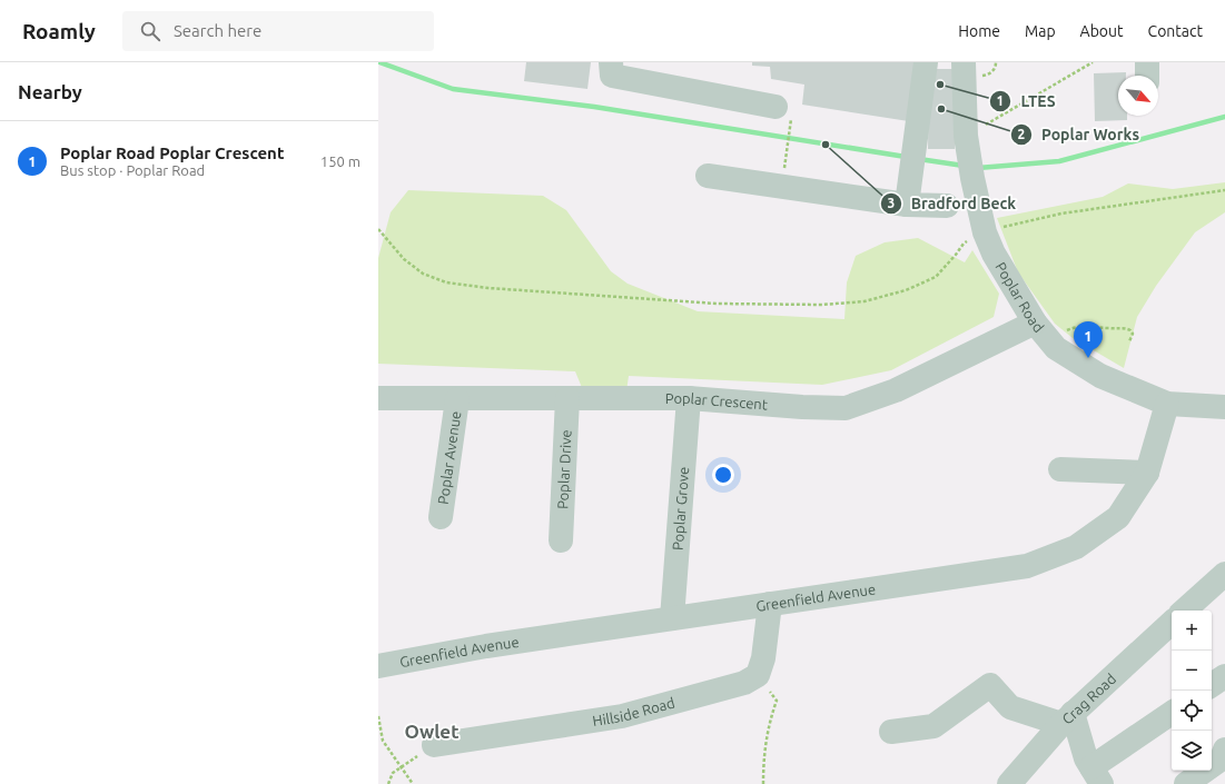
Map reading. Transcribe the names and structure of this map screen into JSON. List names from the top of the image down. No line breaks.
{"streets":{"street":["Poplar Road","Poplar Crescent","Poplar Avenue","Poplar Drive","Poplar Grove","Greenfield Avenue","Crag Road","Hillside Road"]},"crossings":[["Poplar Road","Poplar Crescent"],["Poplar Road","Greenfield Avenue"],["Poplar Crescent","Poplar Avenue"],["Poplar Crescent","Poplar Drive"],["Poplar Crescent","Poplar Grove"],["Poplar Grove","Greenfield Avenue"]],"districts":["Owlet"],"places":["LTES","Poplar Works","Bradford Beck"],"north":"bottom right","page":{"header":"Roamly","search":"Search here","nav":["Home","Map","About","Contact"],"heading":"Nearby","list":[{"mark":"1","name":"Poplar Road Poplar Crescent","note":"Bus stop · Poplar Road","value":"150 m"}],"pins":"1","map_buttons":["+","−"]}}
